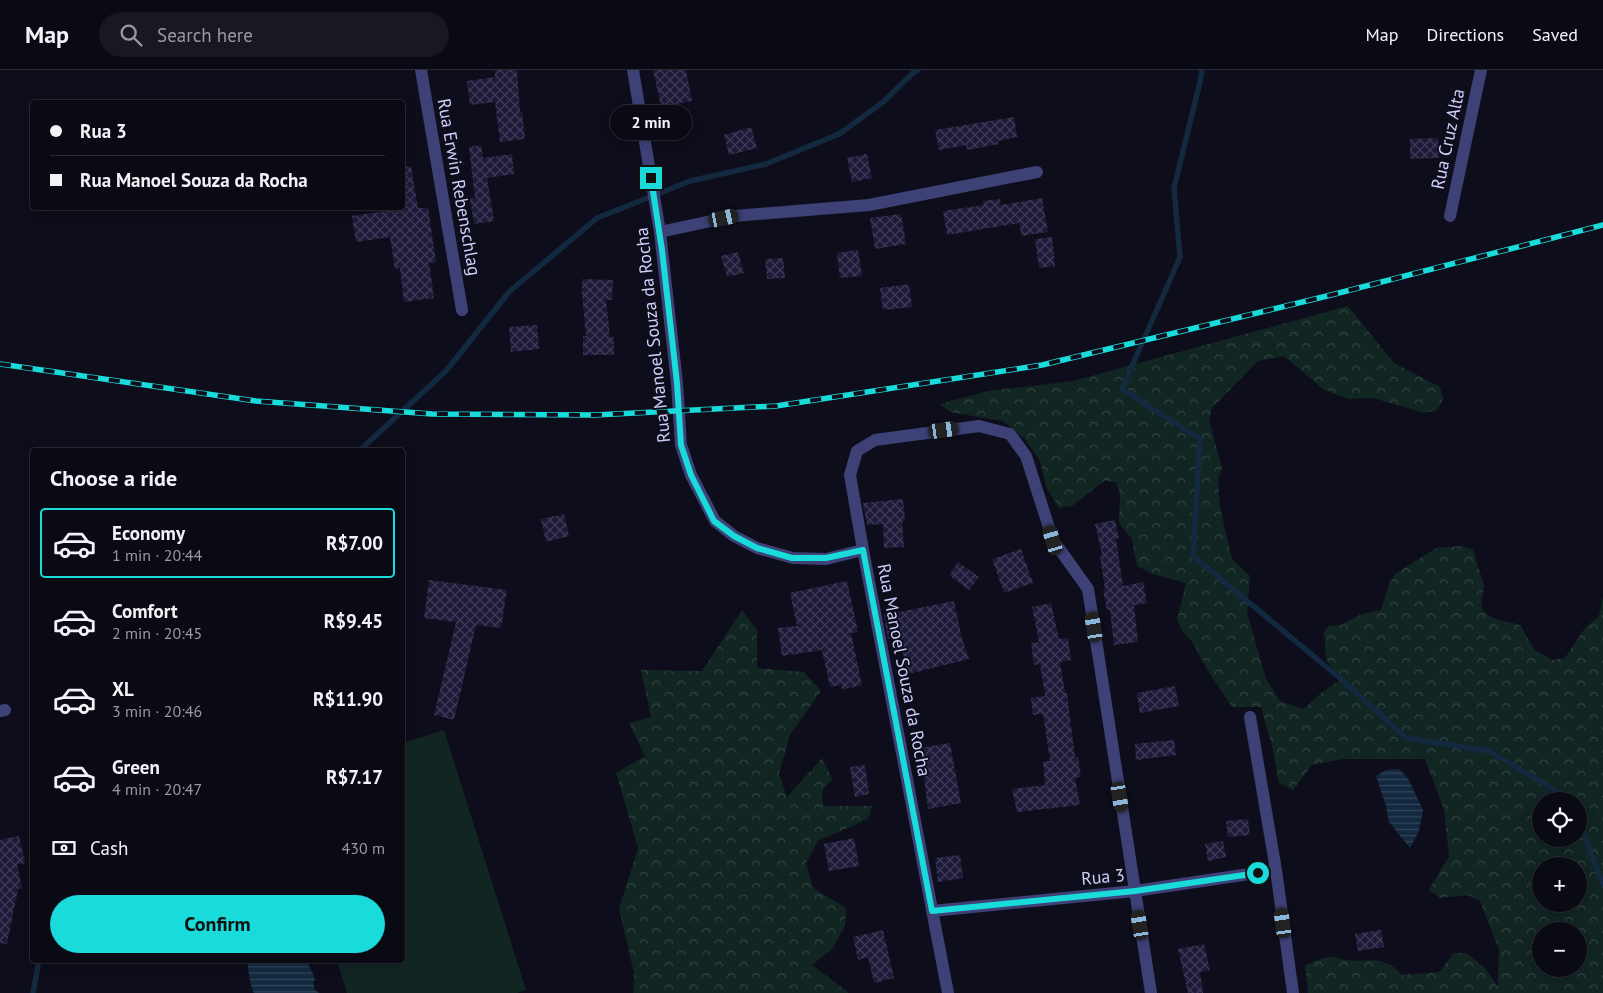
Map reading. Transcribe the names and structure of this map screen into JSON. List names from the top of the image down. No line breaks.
{"streets":{"street":["Rua Cruz Alta","Rua Erwin Rebenschlag","Rua Manoel Souza da Rocha","Rua 3"]},"crossings":[["Rua Manoel Souza da Rocha","Rua 3"]],"page":{"header":"Map","search":"Search here","nav":["Map","Directions","Saved"],"banner":["Rua 3","Rua Manoel Souza da Rocha"],"bubble":"2 min","heading":"Choose a ride","list":[{"name":"Economy","note":"1 min · 20:44","value":"R$7.00"},{"name":"Comfort","note":"2 min · 20:45","value":"R$9.45"},{"name":"XL","note":"3 min · 20:46","value":"R$11.90"},{"name":"Green","note":"4 min · 20:47","value":"R$7.17"}],"map_buttons":["+","−"],"pay":["Cash","430 m"],"buttons":"Confirm"}}
